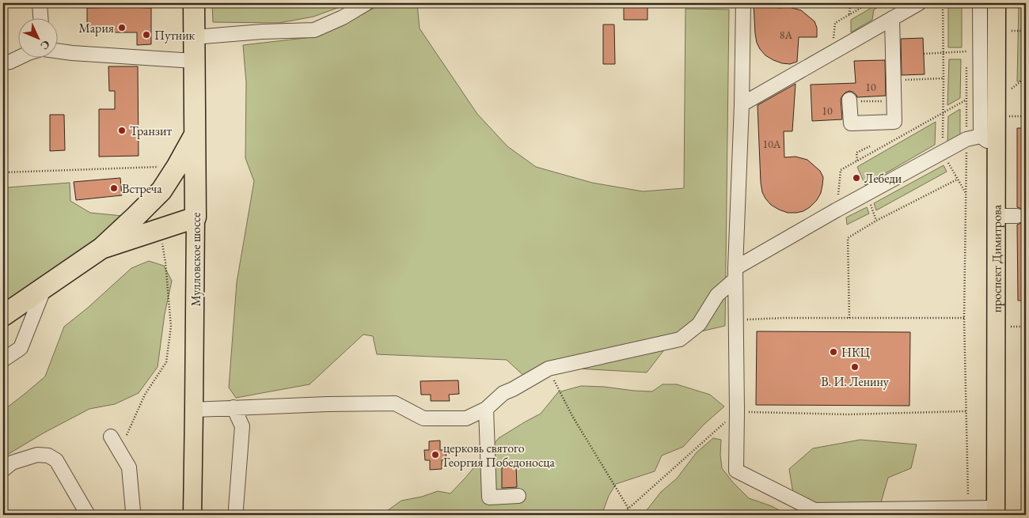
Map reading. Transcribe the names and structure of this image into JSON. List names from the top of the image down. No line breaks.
{"streets":{"highway":["Мулловское шоссе"],"main road":["проспект Димитрова"]},"places":["Мария","Путник","Транзит","Лебеди","Встреча","НКЦ","В. И. Ленину","церковь святого Георгия Победоносца"],"house_numbers":["8А","10","10","10А"],"north":"bottom right"}
